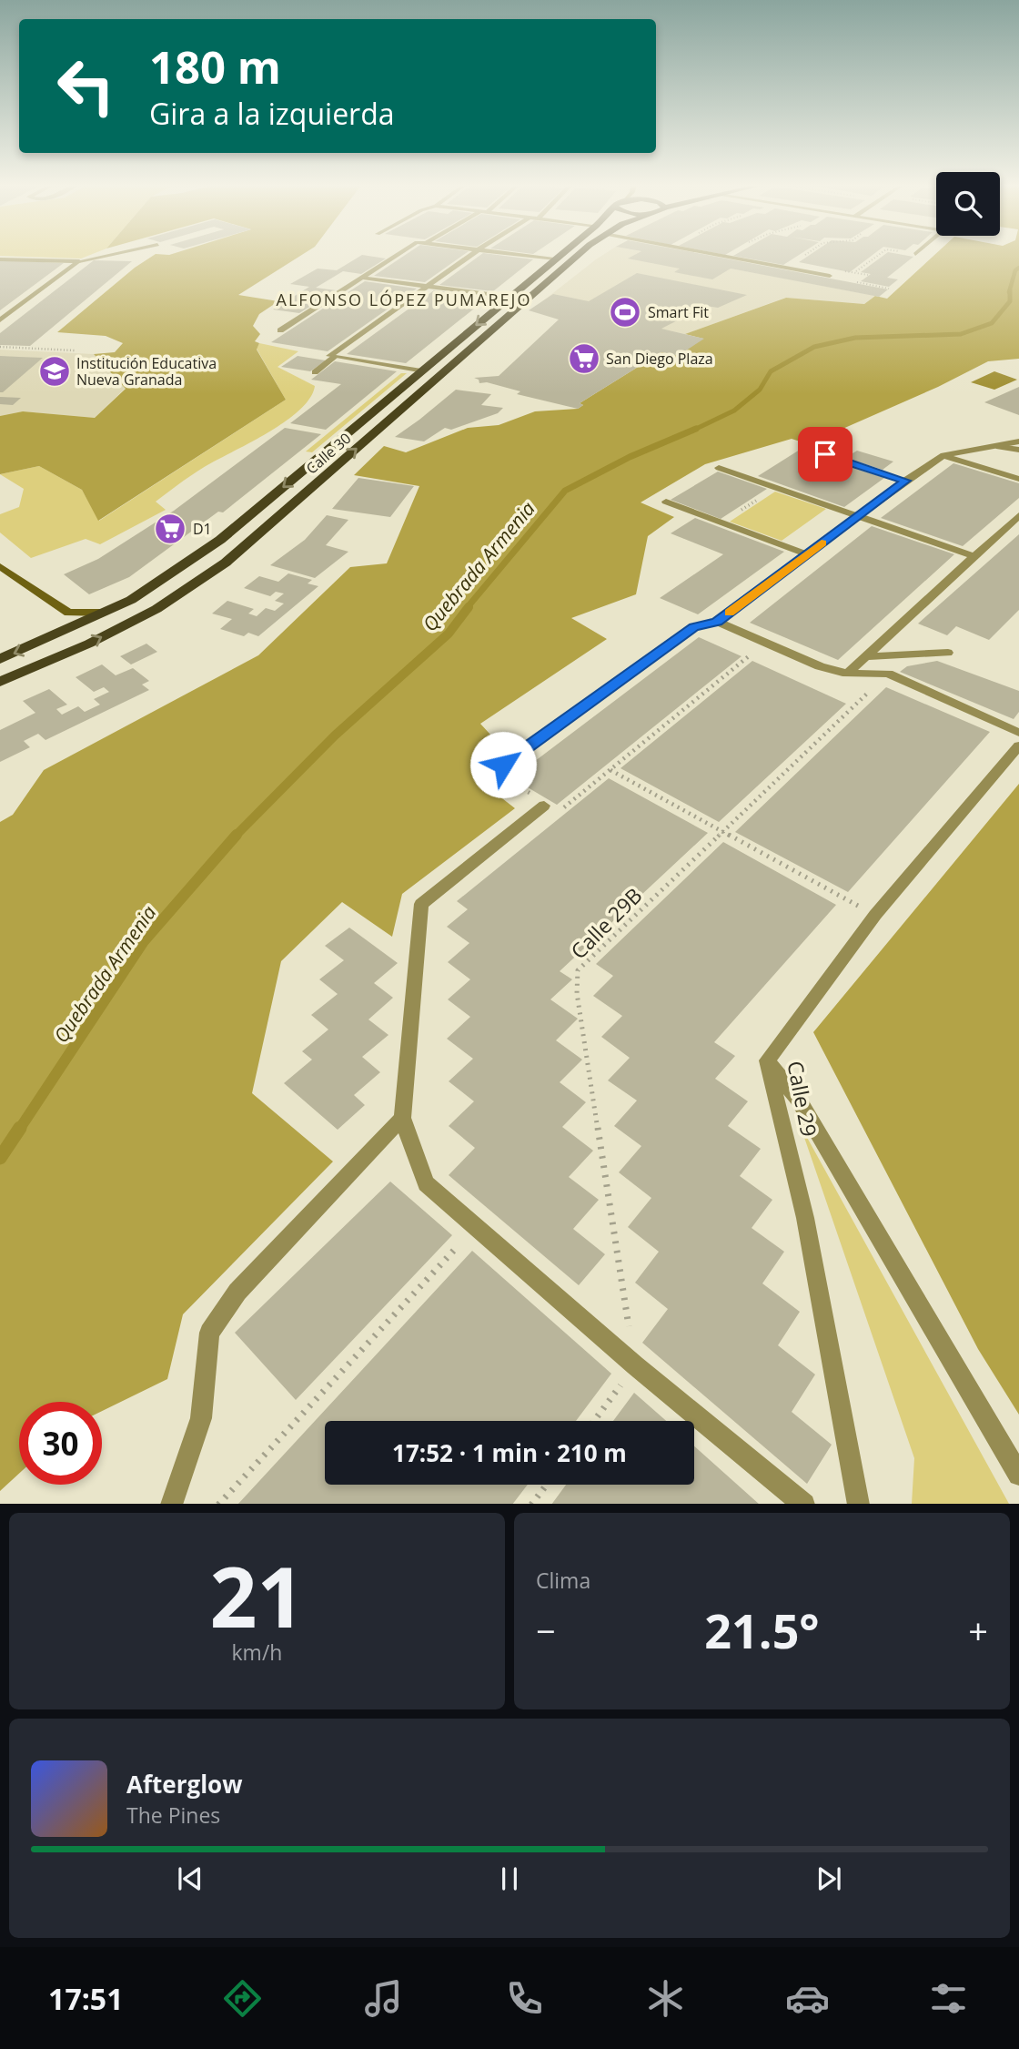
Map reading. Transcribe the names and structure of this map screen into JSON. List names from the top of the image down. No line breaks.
{"streets":{"main road":["Calle 30"],"street":["Calle 29"],"path":["Calle 29B"]},"districts":["ALFONSO LÓPEZ PUMAREJO"],"water":["Quebrada Armenia"],"places":{"sports":["Smart Fit"],"supermarket":["San Diego Plaza","D1"],"school or university":["Institución Educativa Nueva Granada"]},"page":{"turn":["180 m","Gira a la izquierda"],"limit":"30","trip":"17:52 · 1 min · 210 m","tile":[["21","km/h"],"Clima"],"heat":["−","21.5°","+"],"song":["Afterglow","The Pines"],"tabs":"17:51"}}
